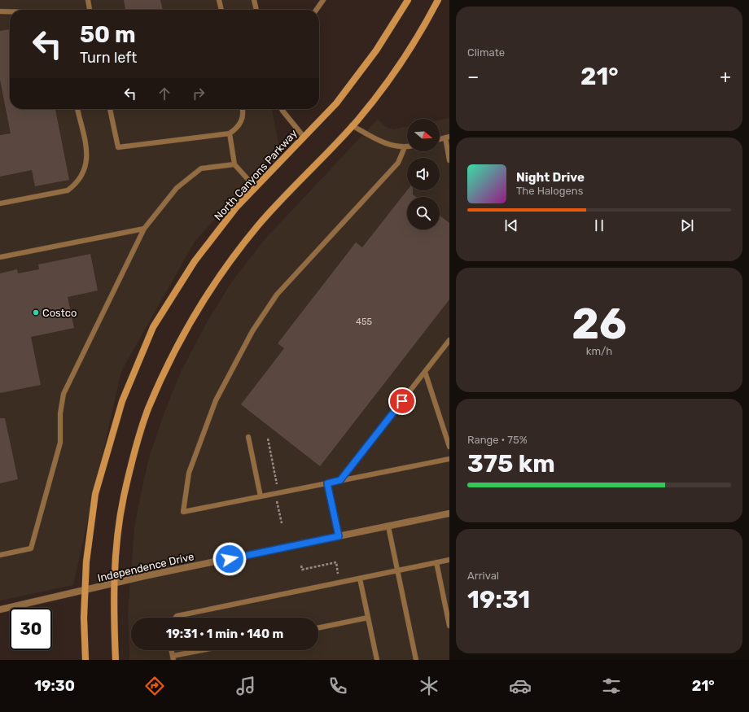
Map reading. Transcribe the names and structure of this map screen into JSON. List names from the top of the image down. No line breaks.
{"streets":{"main road":["North Canyons Parkway"],"street":["Independence Drive"]},"crossings":[["North Canyons Parkway","Independence Drive"]],"places":["Costco"],"house_numbers":["455"],"north":"right","page":{"tile":["Climate",["26","km/h"],["Range · 75%","375 km"],["Arrival","19:31"]],"turn":["50 m","Turn left"],"heat":["−","21°","+"],"song":["Night Drive","The Halogens"],"limit":"30","trip":"19:31 · 1 min · 140 m","tabs":["19:30","21°"]}}
